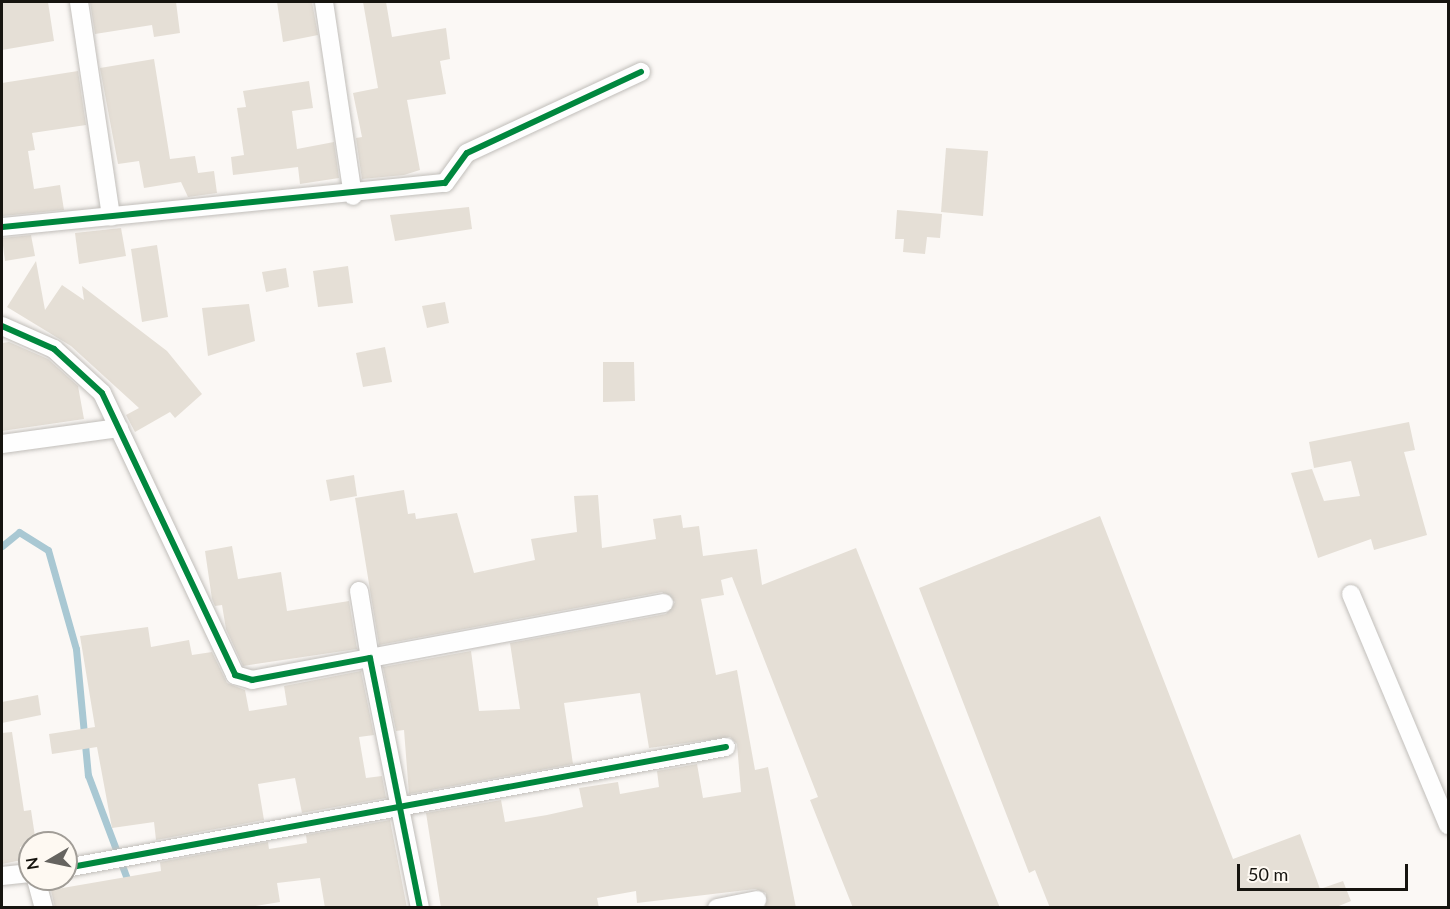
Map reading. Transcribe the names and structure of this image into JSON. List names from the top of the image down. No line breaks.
{"scale_bar":"50 m","north":"left"}
